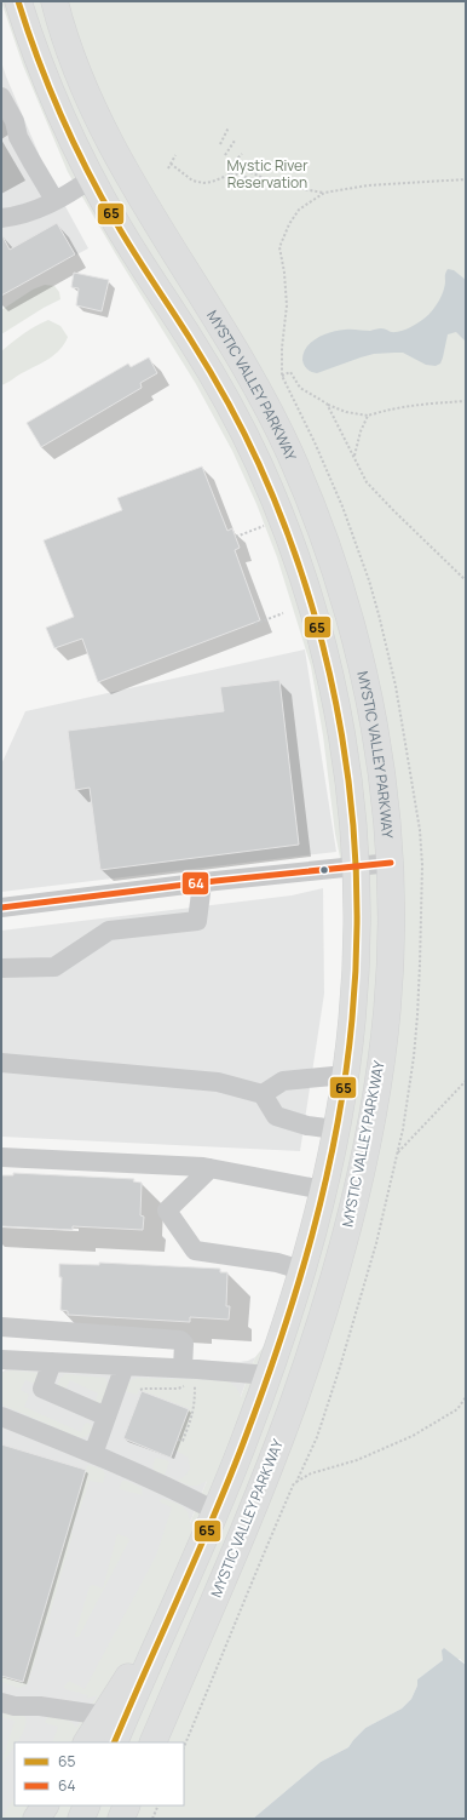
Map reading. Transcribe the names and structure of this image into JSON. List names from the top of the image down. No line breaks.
{"streets":{"highway":["MYSTIC VALLEY PARKWAY"]},"parks":["Mystic River Reservation"],"lines":["transit line 65","transit line 64"],"legend":["65","64"]}
